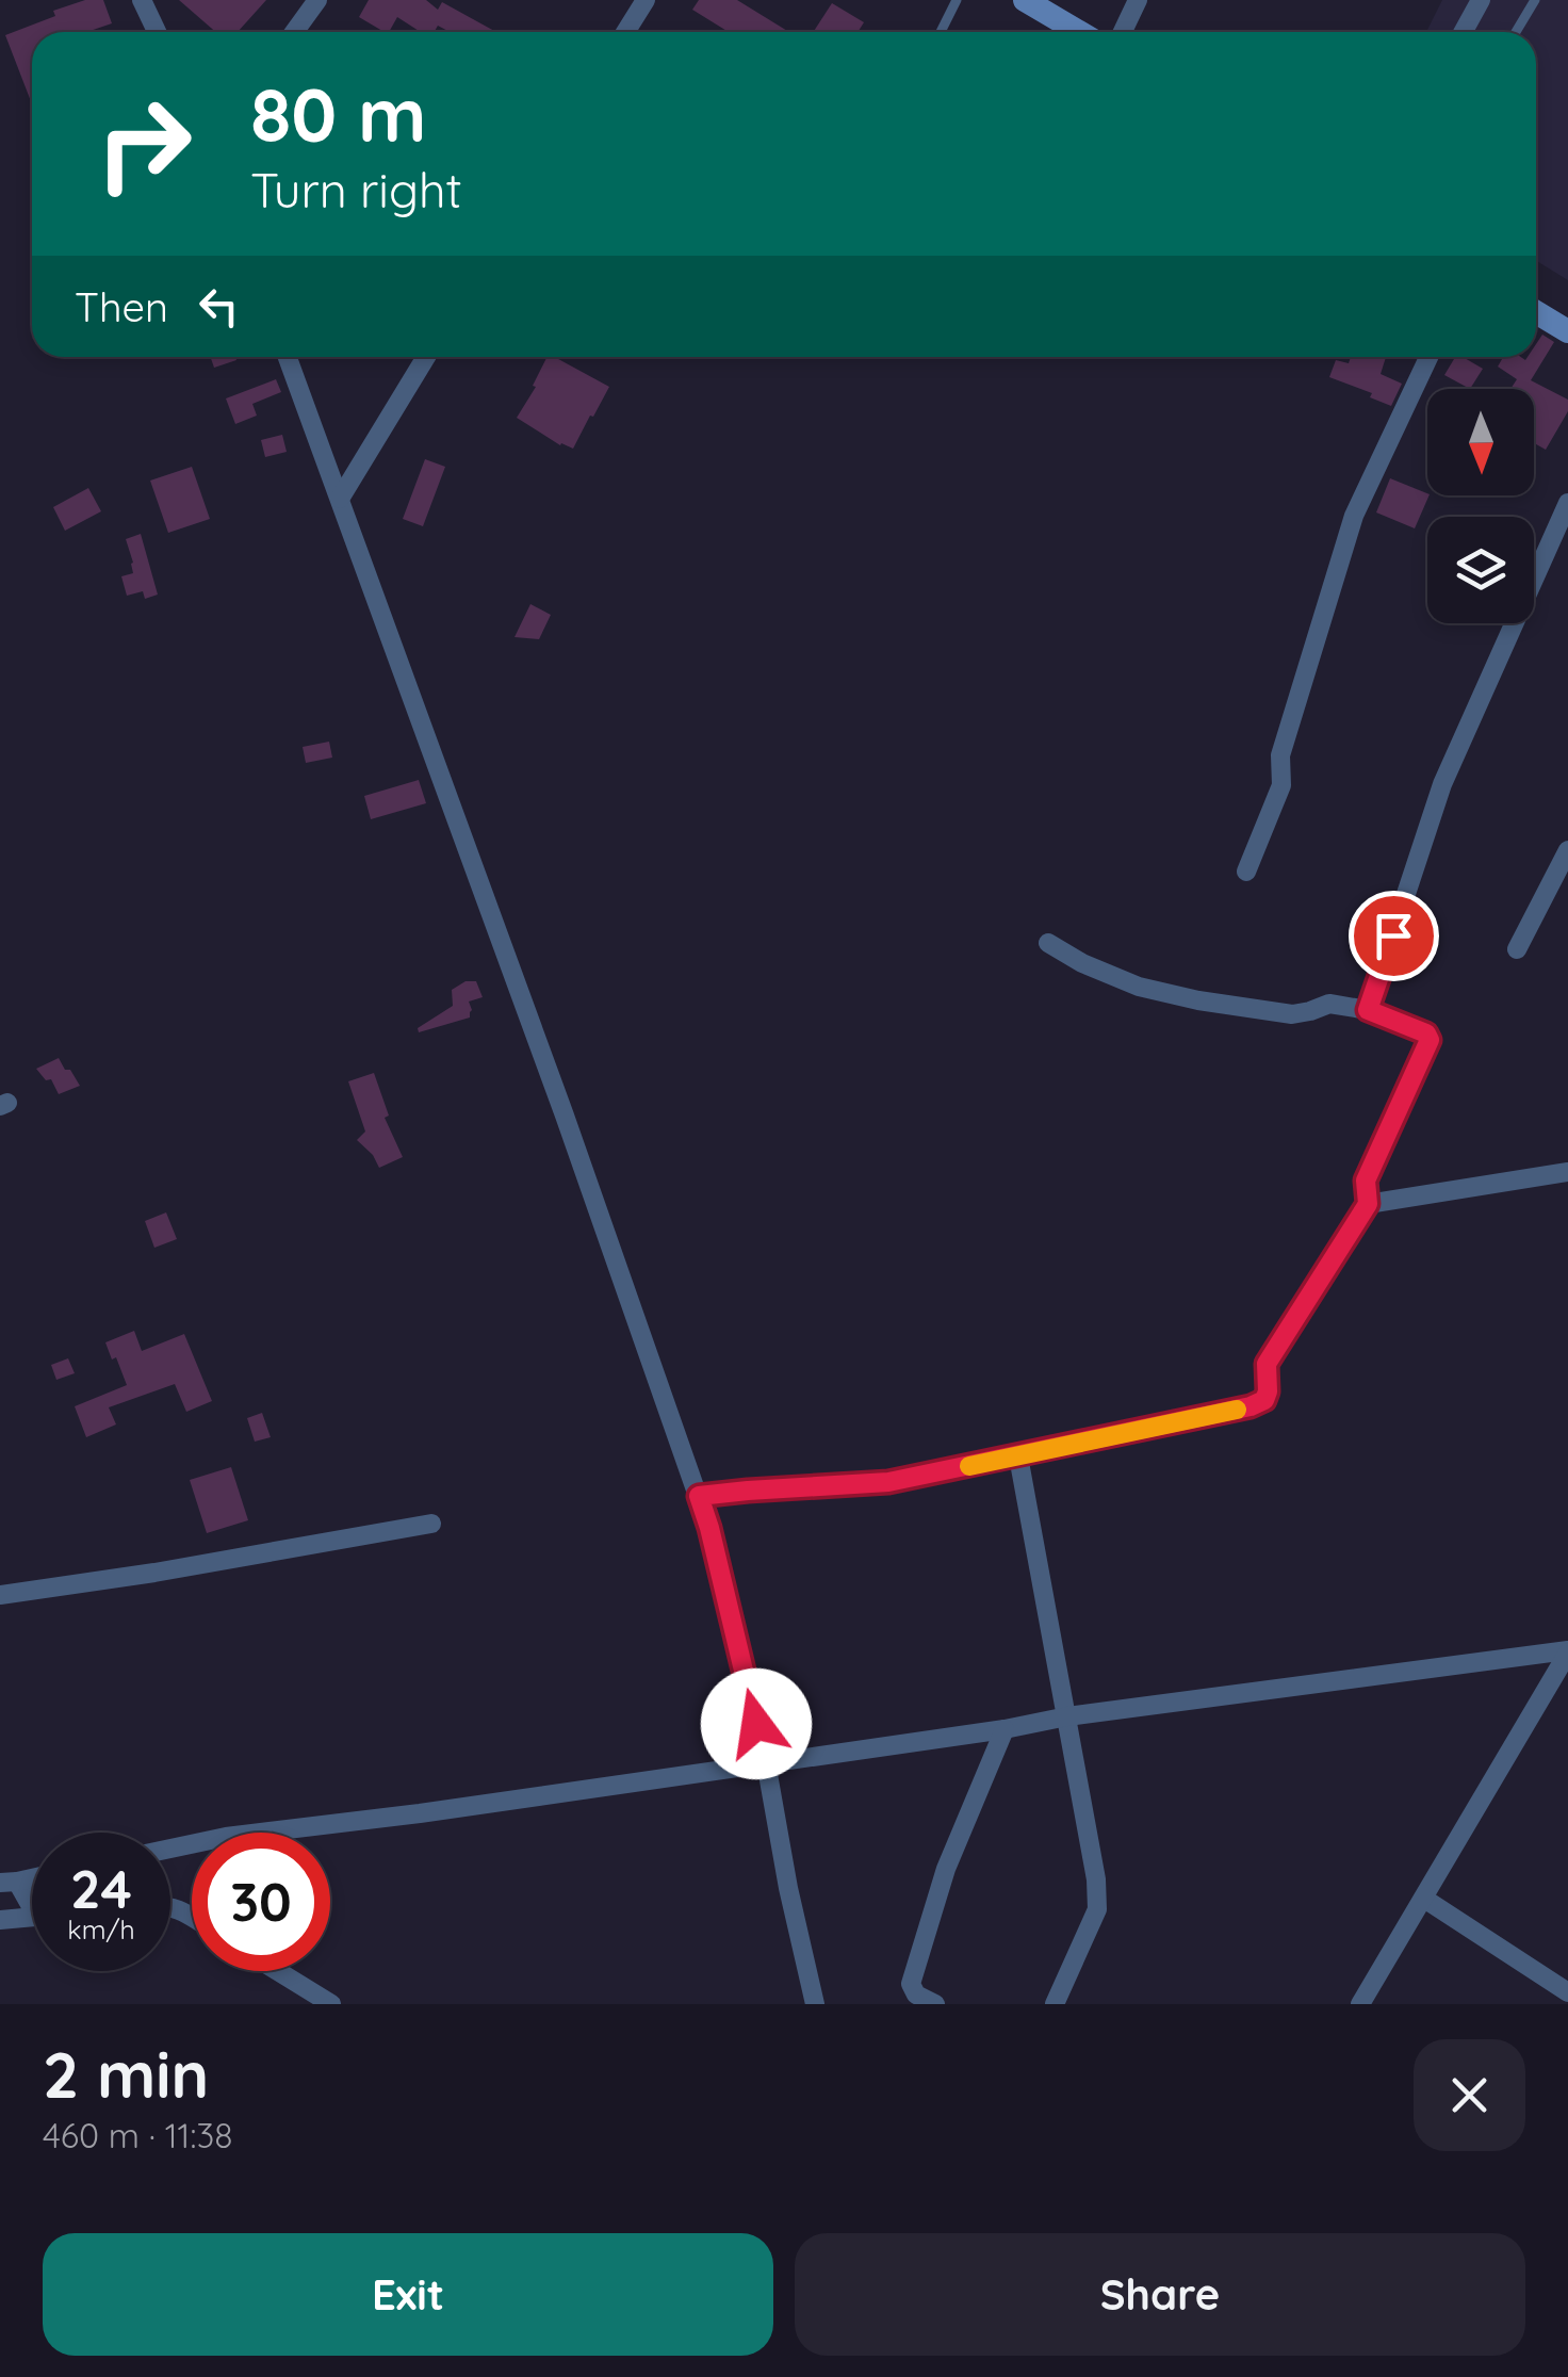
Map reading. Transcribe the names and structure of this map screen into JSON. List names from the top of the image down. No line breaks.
{"north":"bottom","page":{"turn":["80 m","Turn right"],"then":"Then","speed":"24 km/h","limit":"30","heading":["2 min","460 m · 11:38"],"buttons":["Exit","Share"]}}
